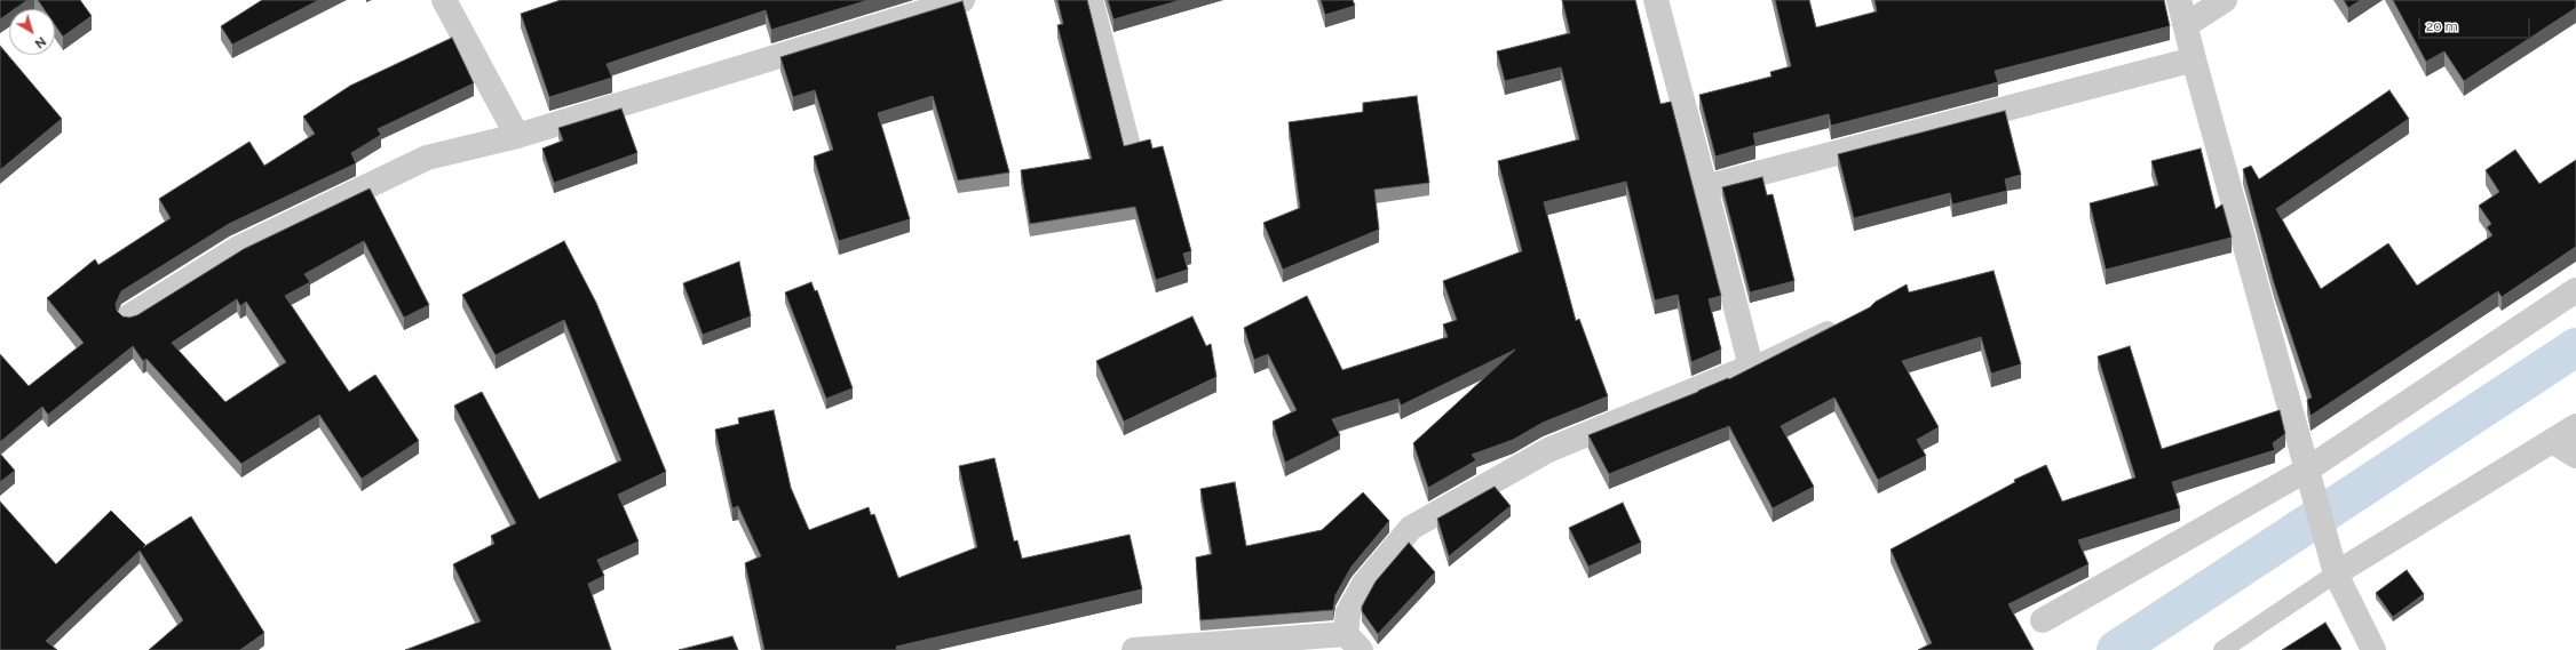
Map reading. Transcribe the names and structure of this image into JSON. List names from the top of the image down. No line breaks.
{"scale_bar":"20 m","north":"bottom right"}
